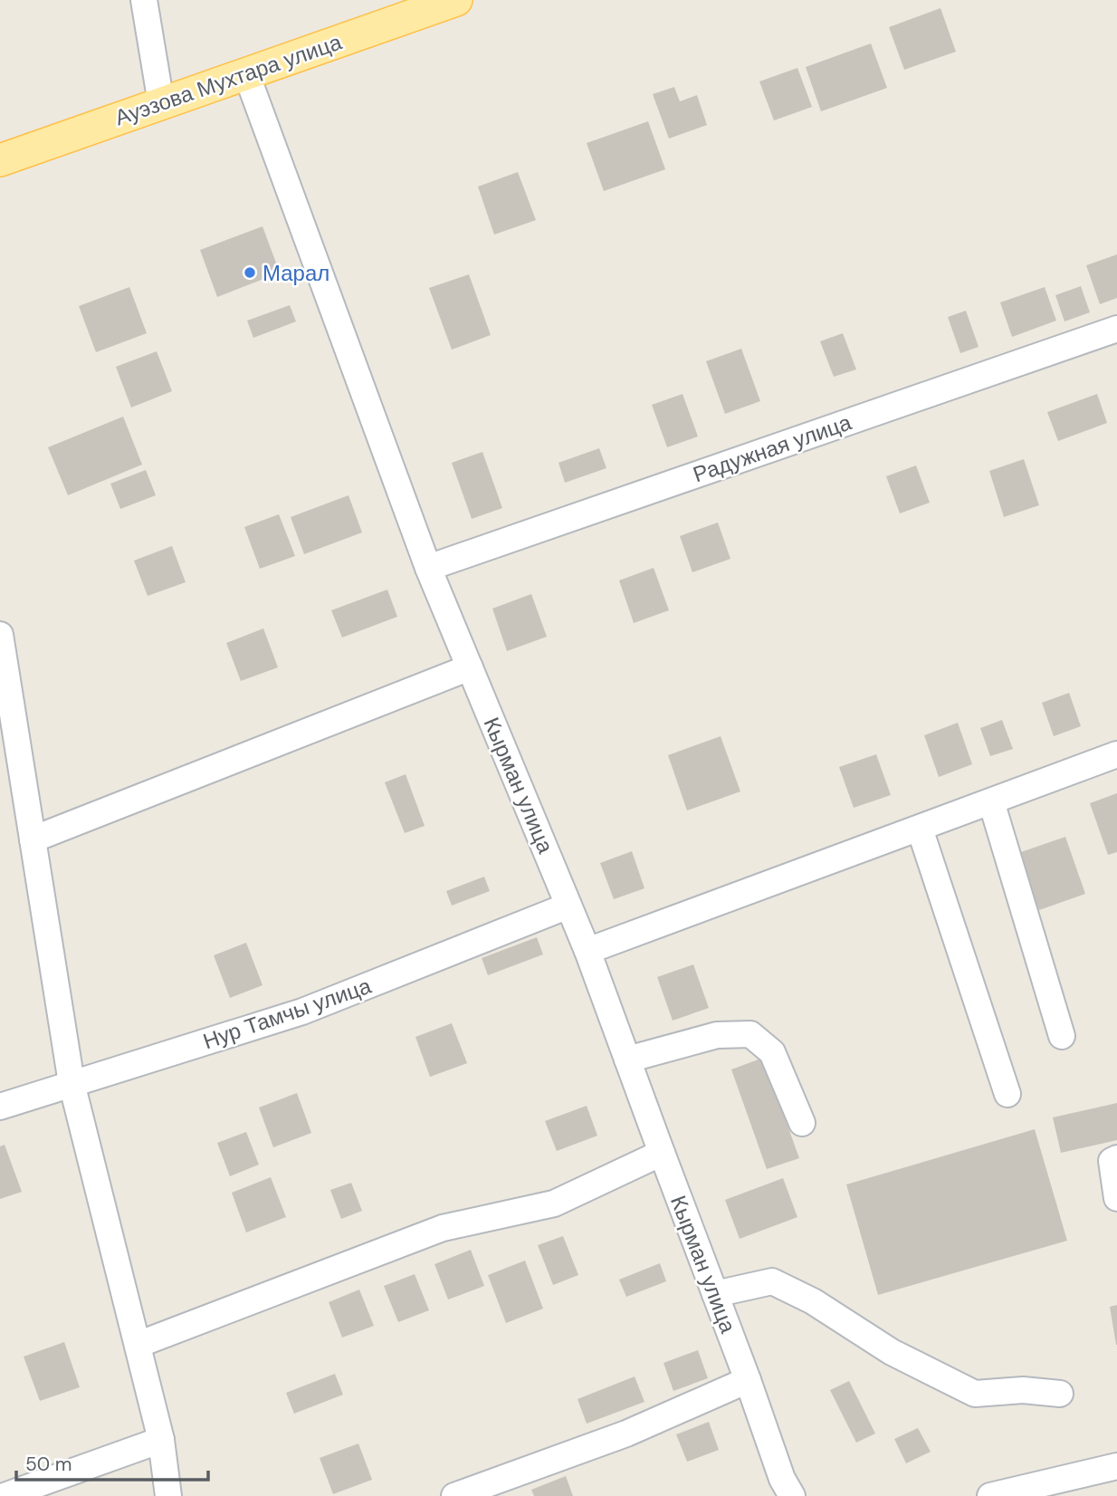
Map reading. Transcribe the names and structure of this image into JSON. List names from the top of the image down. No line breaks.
{"streets":{"main road":["Ауэзова Мухтара улица"],"street":["Радужная улица","Кырман улица","Нур Тамчы улица"]},"crossings":[["Ауэзова Мухтара улица","Кырман улица"],["Радужная улица","Кырман улица"],["Кырман улица","Нур Тамчы улица"]],"places":["Марал"],"scale_bar":"50 m"}
